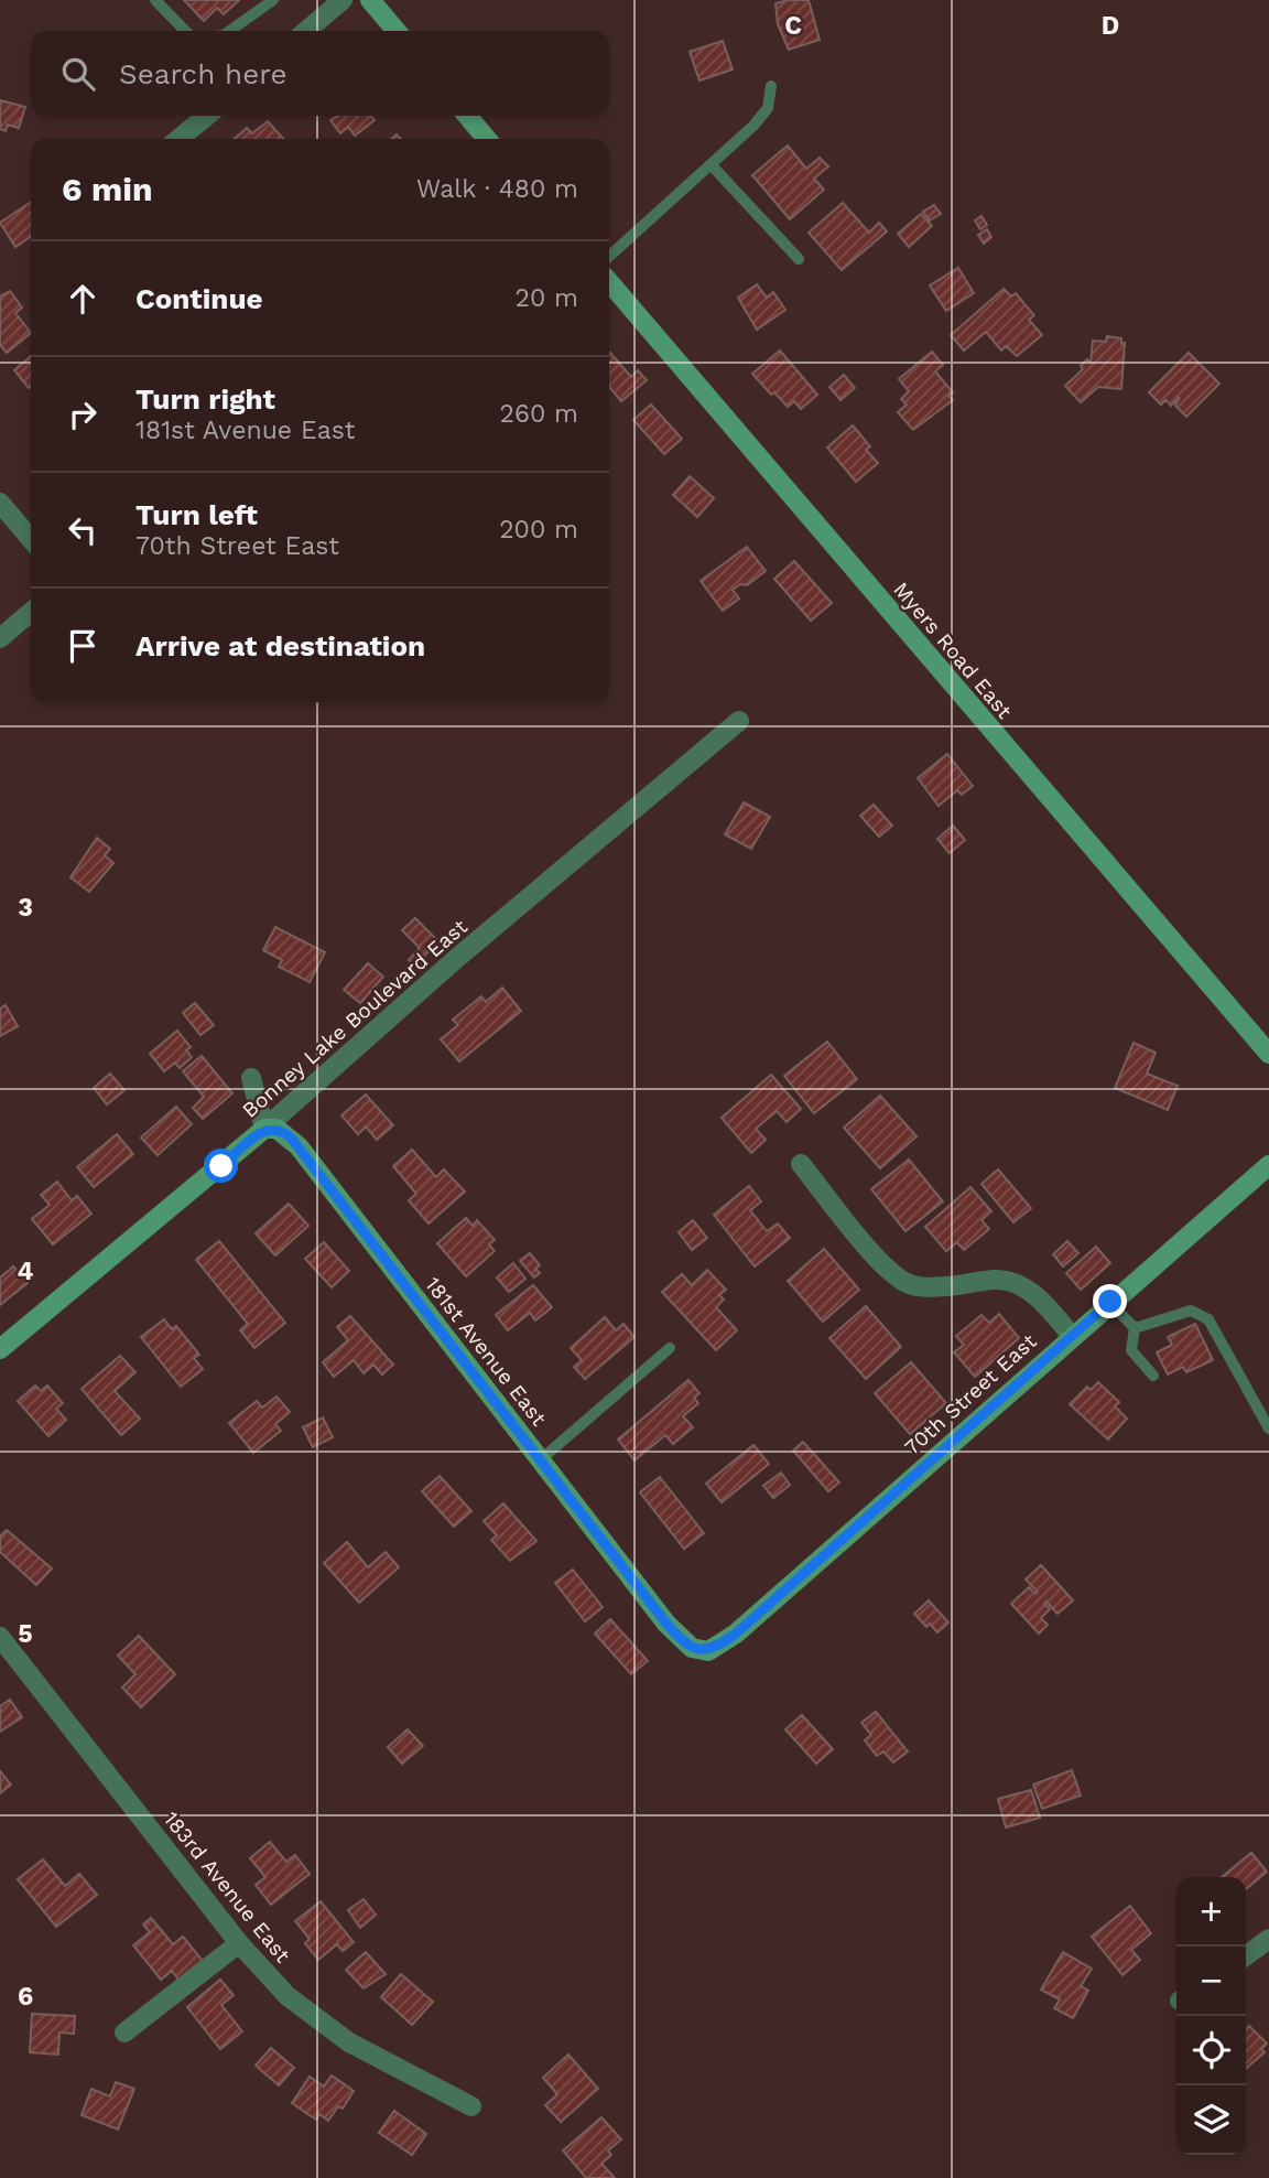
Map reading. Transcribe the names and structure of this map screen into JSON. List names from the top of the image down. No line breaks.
{"streets":{"street":["Myers Road East","Bonney Lake Boulevard East","181st Avenue East","70th Street East","183rd Avenue East"]},"crossings":[["Bonney Lake Boulevard East","181st Avenue East"],["181st Avenue East","70th Street East"]],"page":{"search":"Search here","heading":["6 min","Walk · 480 m"],"list":[["Continue","20 m"],["Turn right","181st Avenue East","260 m"],["Turn left","70th Street East","200 m"],"Arrive at destination"],"map_buttons":["+","−"]},"grid":{"columns":["C","D"],"rows":["3","4","5","6"]}}
